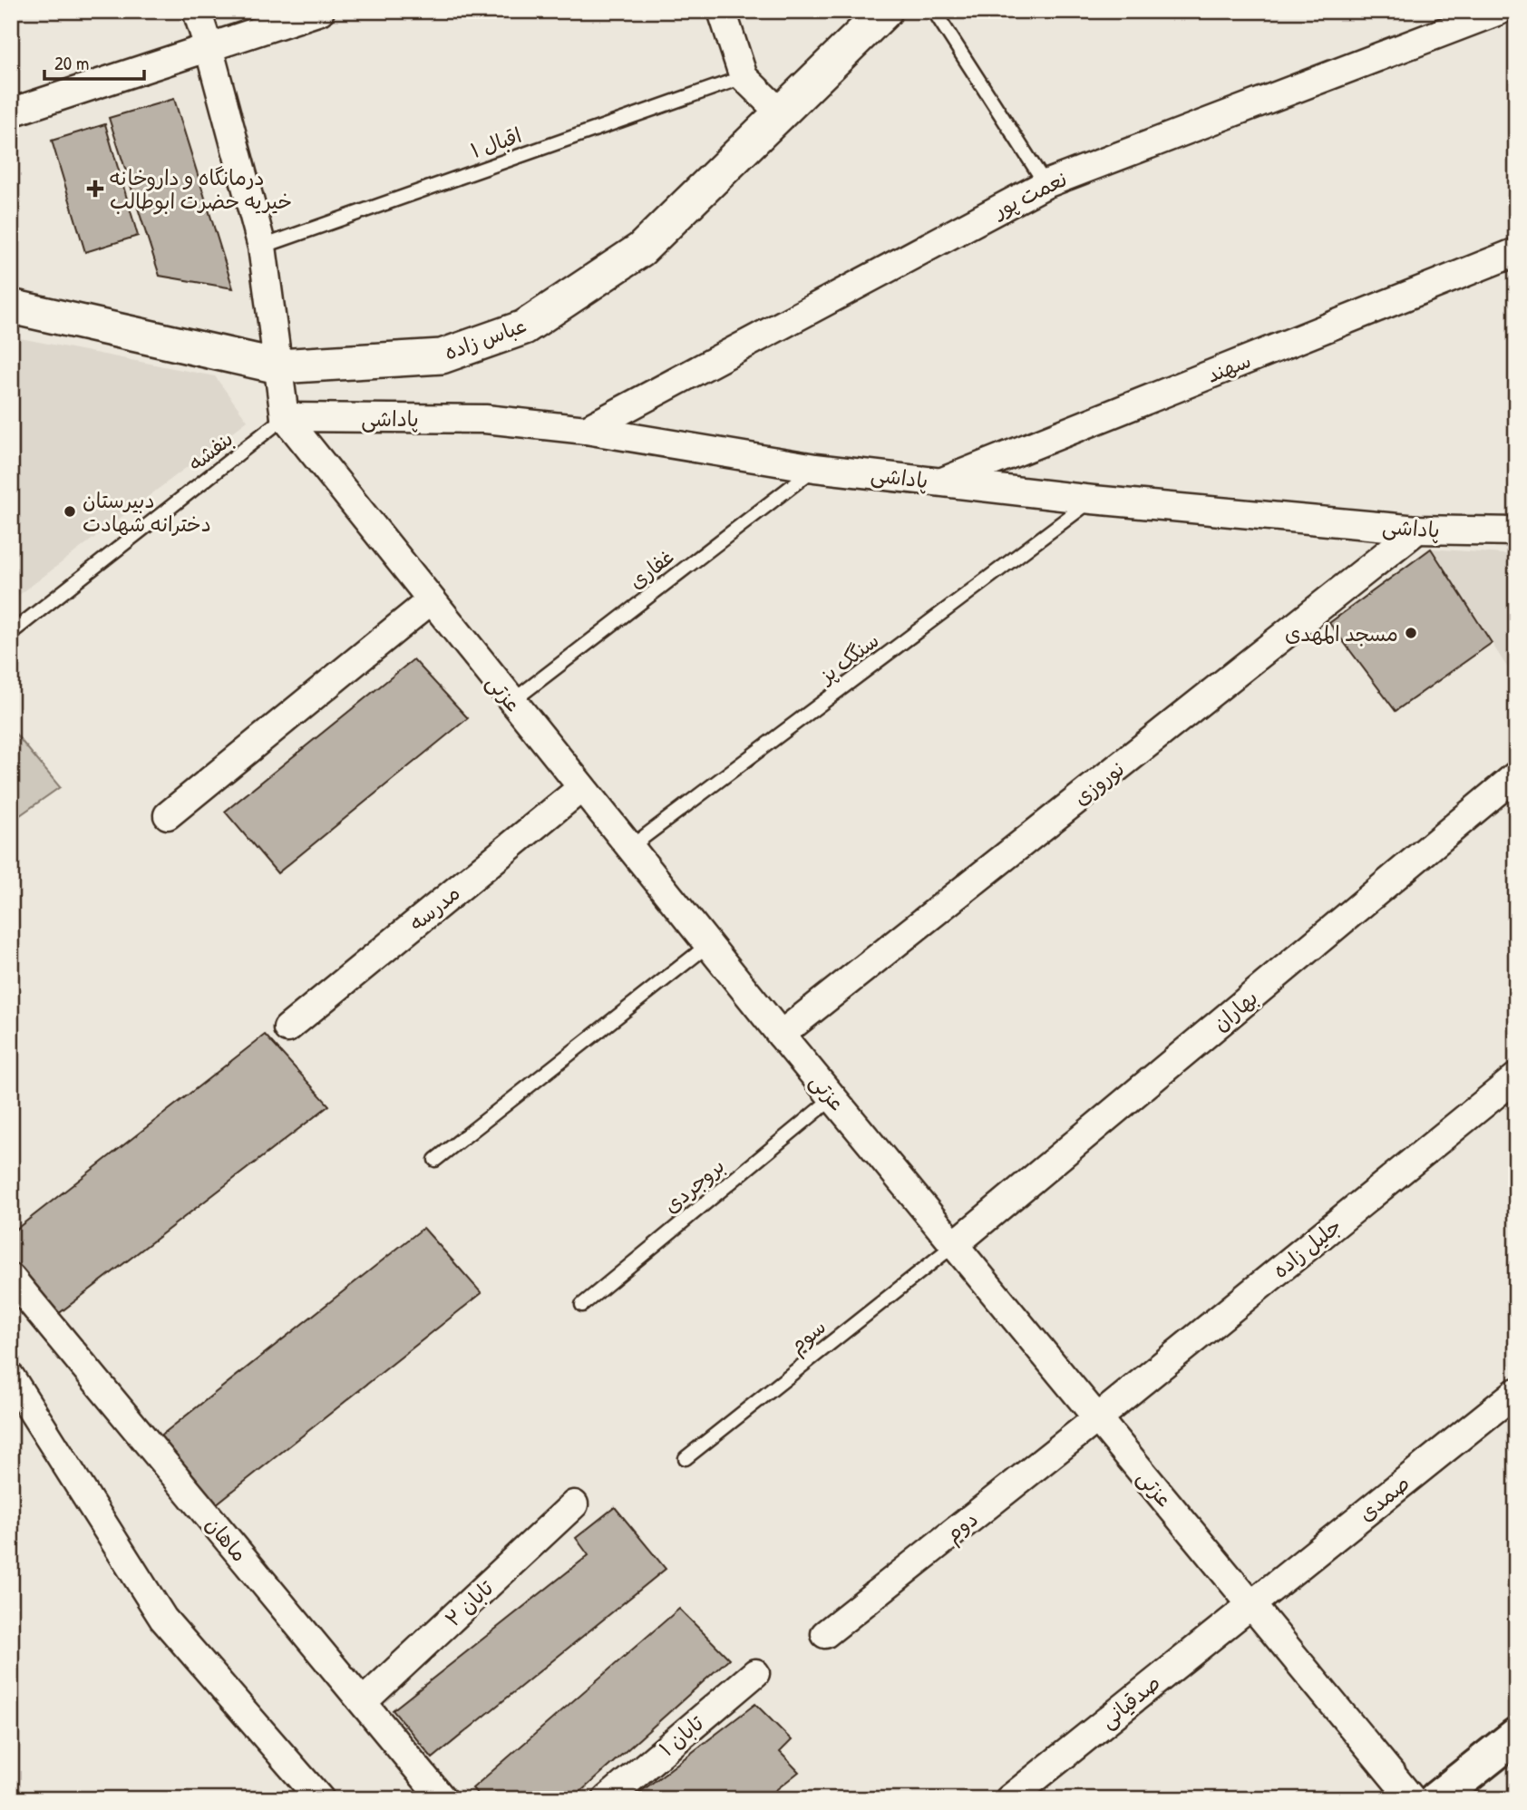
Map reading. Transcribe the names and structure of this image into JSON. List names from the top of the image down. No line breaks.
{"streets":{"street":["نعمت پور","عباس زاده","سهند","پاداشی","عزتی","نوروزی","مدرسه","بهاران","جلیل زاده","صمدی","دوم","ماهان","تابان ۲","صدقیانی","تابان ۱"],"lane":["اقبال ۱","بنفشه","غفاری","سنگک پز","بروجردی","سوم"]},"crossings":[["نعمت پور","پاداشی"],["سهند","پاداشی"],["پاداشی","بنفشه"],["پاداشی","غفاری"],["پاداشی","سنگک پز"],["پاداشی","عزتی"],["پاداشی","نوروزی"],["بنفشه","عزتی"],["غفاری","عزتی"],["سنگک پز","عزتی"],["عزتی","نوروزی"],["عزتی","مدرسه"],["عزتی","بهاران"],["عزتی","بروجردی"],["عزتی","جلیل زاده"],["عزتی","سوم"],["عزتی","صمدی"],["عزتی","دوم"],["عزتی","صدقیانی"],["بهاران","سوم"],["جلیل زاده","دوم"],["صمدی","صدقیانی"],["ماهان","تابان ۲"]],"places":{"health":["درمانگاه و داروخانه خیریه حضرت ابوطالب"],"other":["دبیرستان دخترانه شهادت","مسجد المهدی"]},"scale_bar":"20 m"}
